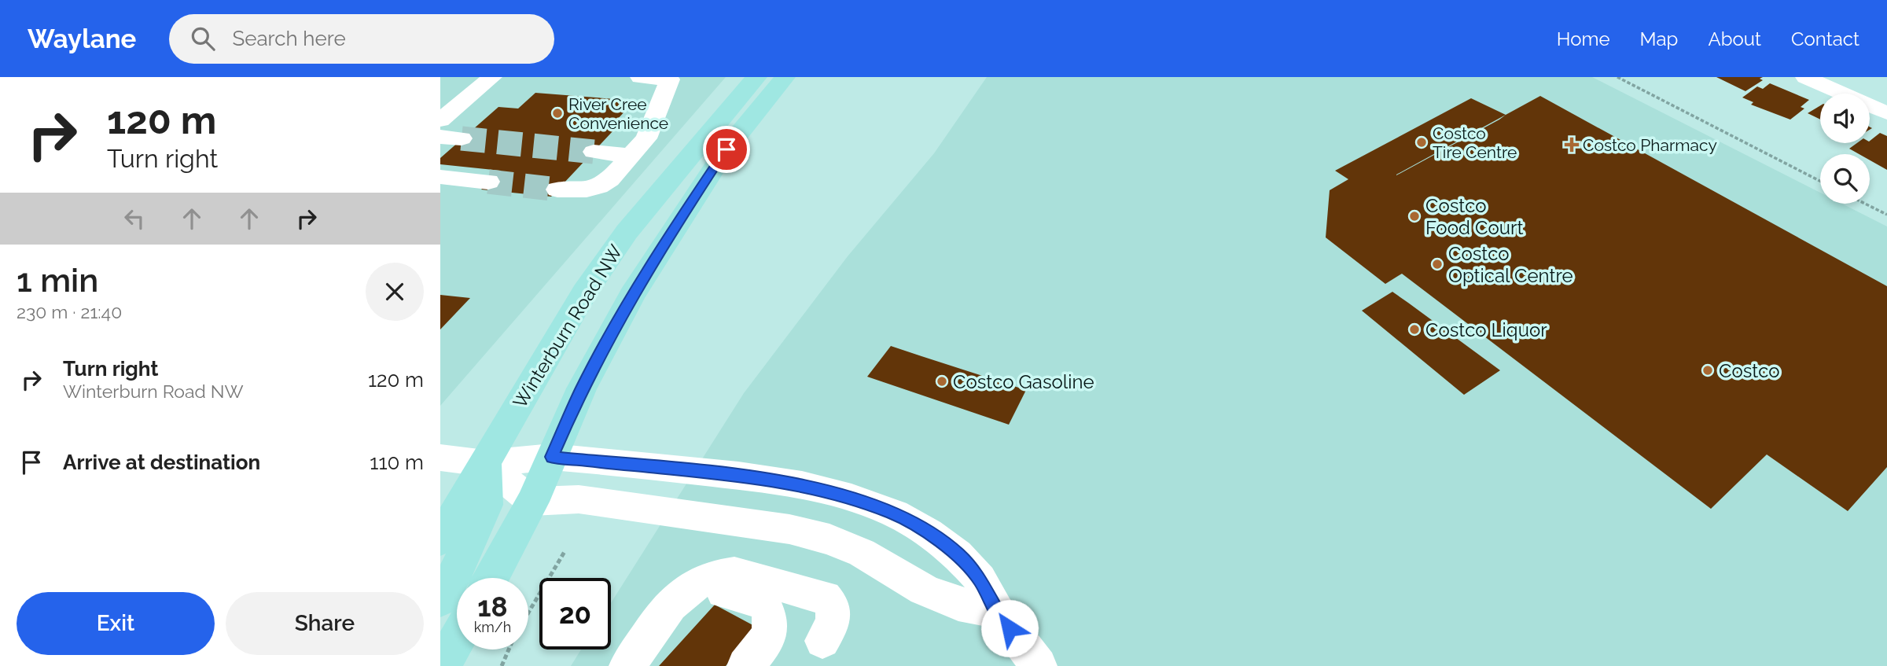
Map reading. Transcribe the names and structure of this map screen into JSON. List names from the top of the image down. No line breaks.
{"streets":{"main road":["Winterburn Road NW"]},"places":{"other":["River Cree Convenience","Costco Tire Centre","Costco Food Court","Costco Optical Centre","Costco Liquor","Costco","Costco Gasoline"],"health":["Costco Pharmacy"]},"page":{"header":"Waylane","search":"Search here","nav":["Home","Map","About","Contact"],"turn":["120 m","Turn right"],"heading":["1 min","230 m · 21:40"],"list":[{"name":"Turn right","note":"Winterburn Road NW","value":"120 m"},{"name":"Arrive at destination","value":"110 m"}],"speed":"18 km/h","limit":"20","buttons":["Exit","Share"]}}
